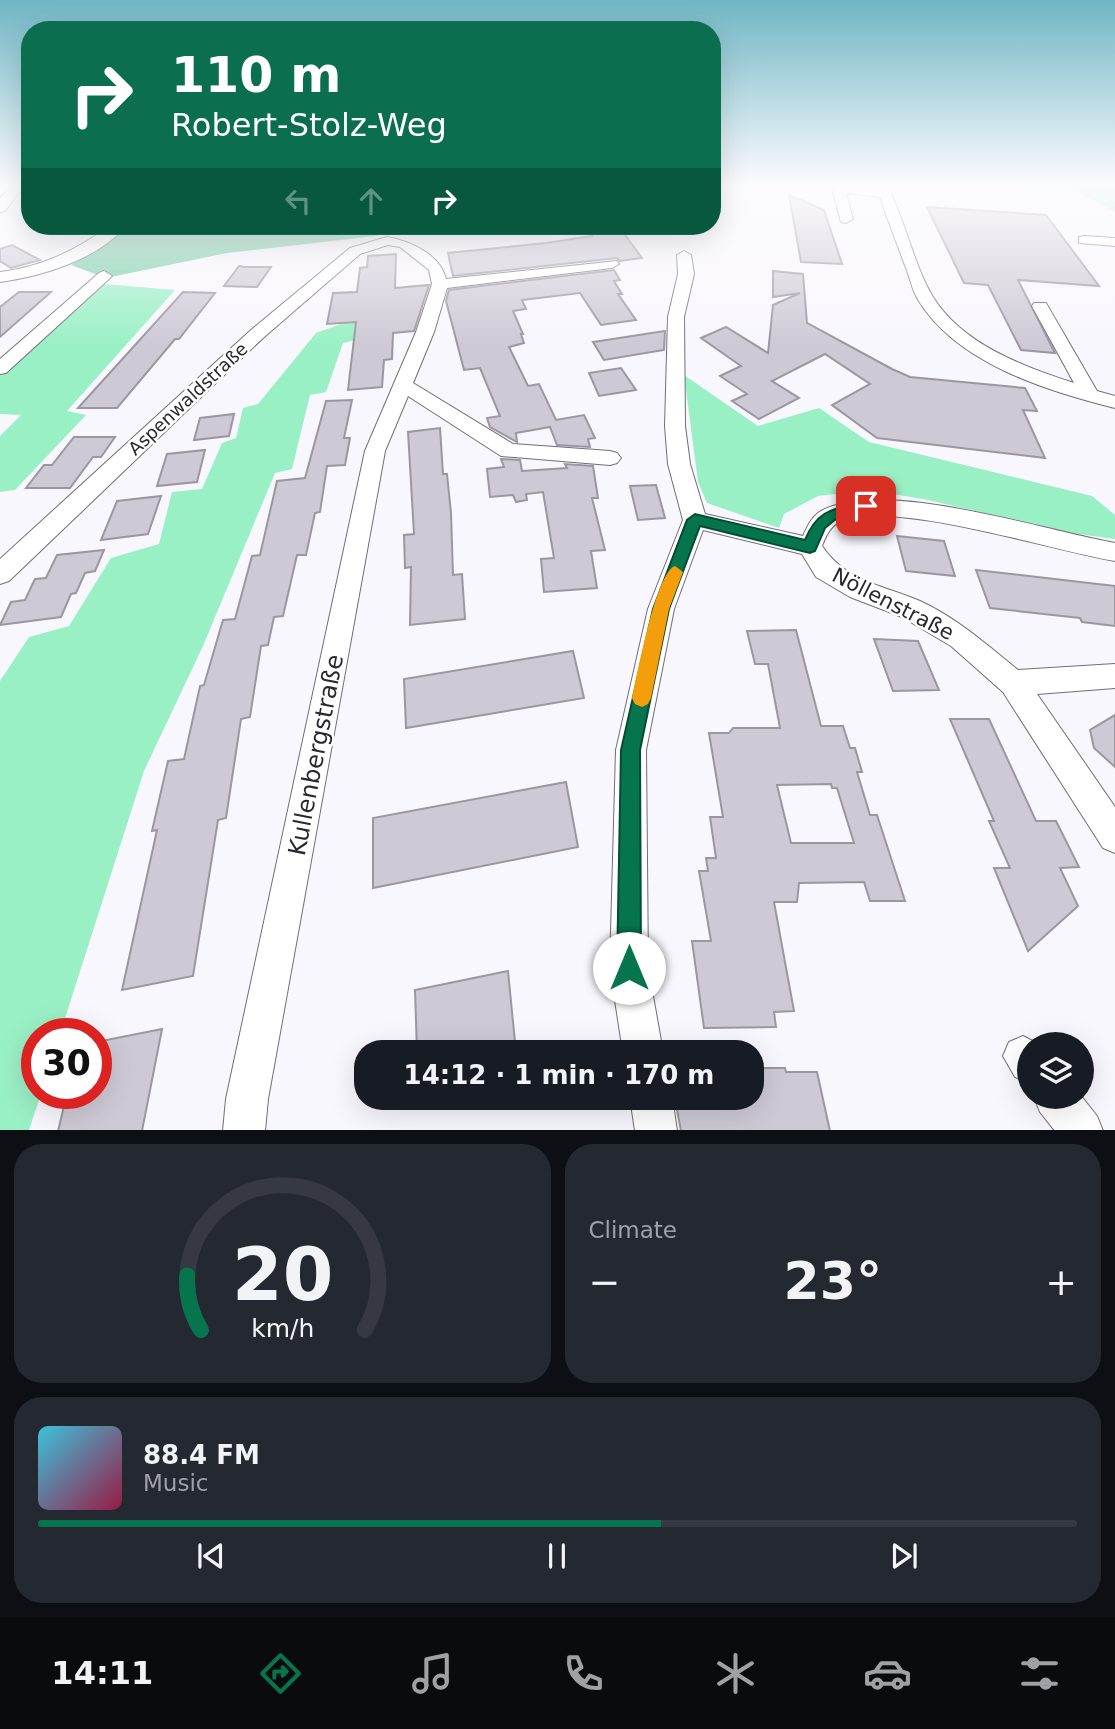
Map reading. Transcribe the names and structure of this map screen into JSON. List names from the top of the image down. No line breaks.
{"streets":{"street":["Aspenwaldstraße","Nöllenstraße","Kullenbergstraße"]},"crossings":[["Aspenwaldstraße","Kullenbergstraße"]],"page":{"turn":["110 m","Robert-Stolz-Weg"],"limit":"30","trip":"14:12 · 1 min · 170 m","tile":"Climate","heat":["−","23°","+"],"song":["88.4 FM","Music"],"tabs":"14:11","gauge":["20","km/h"]}}
